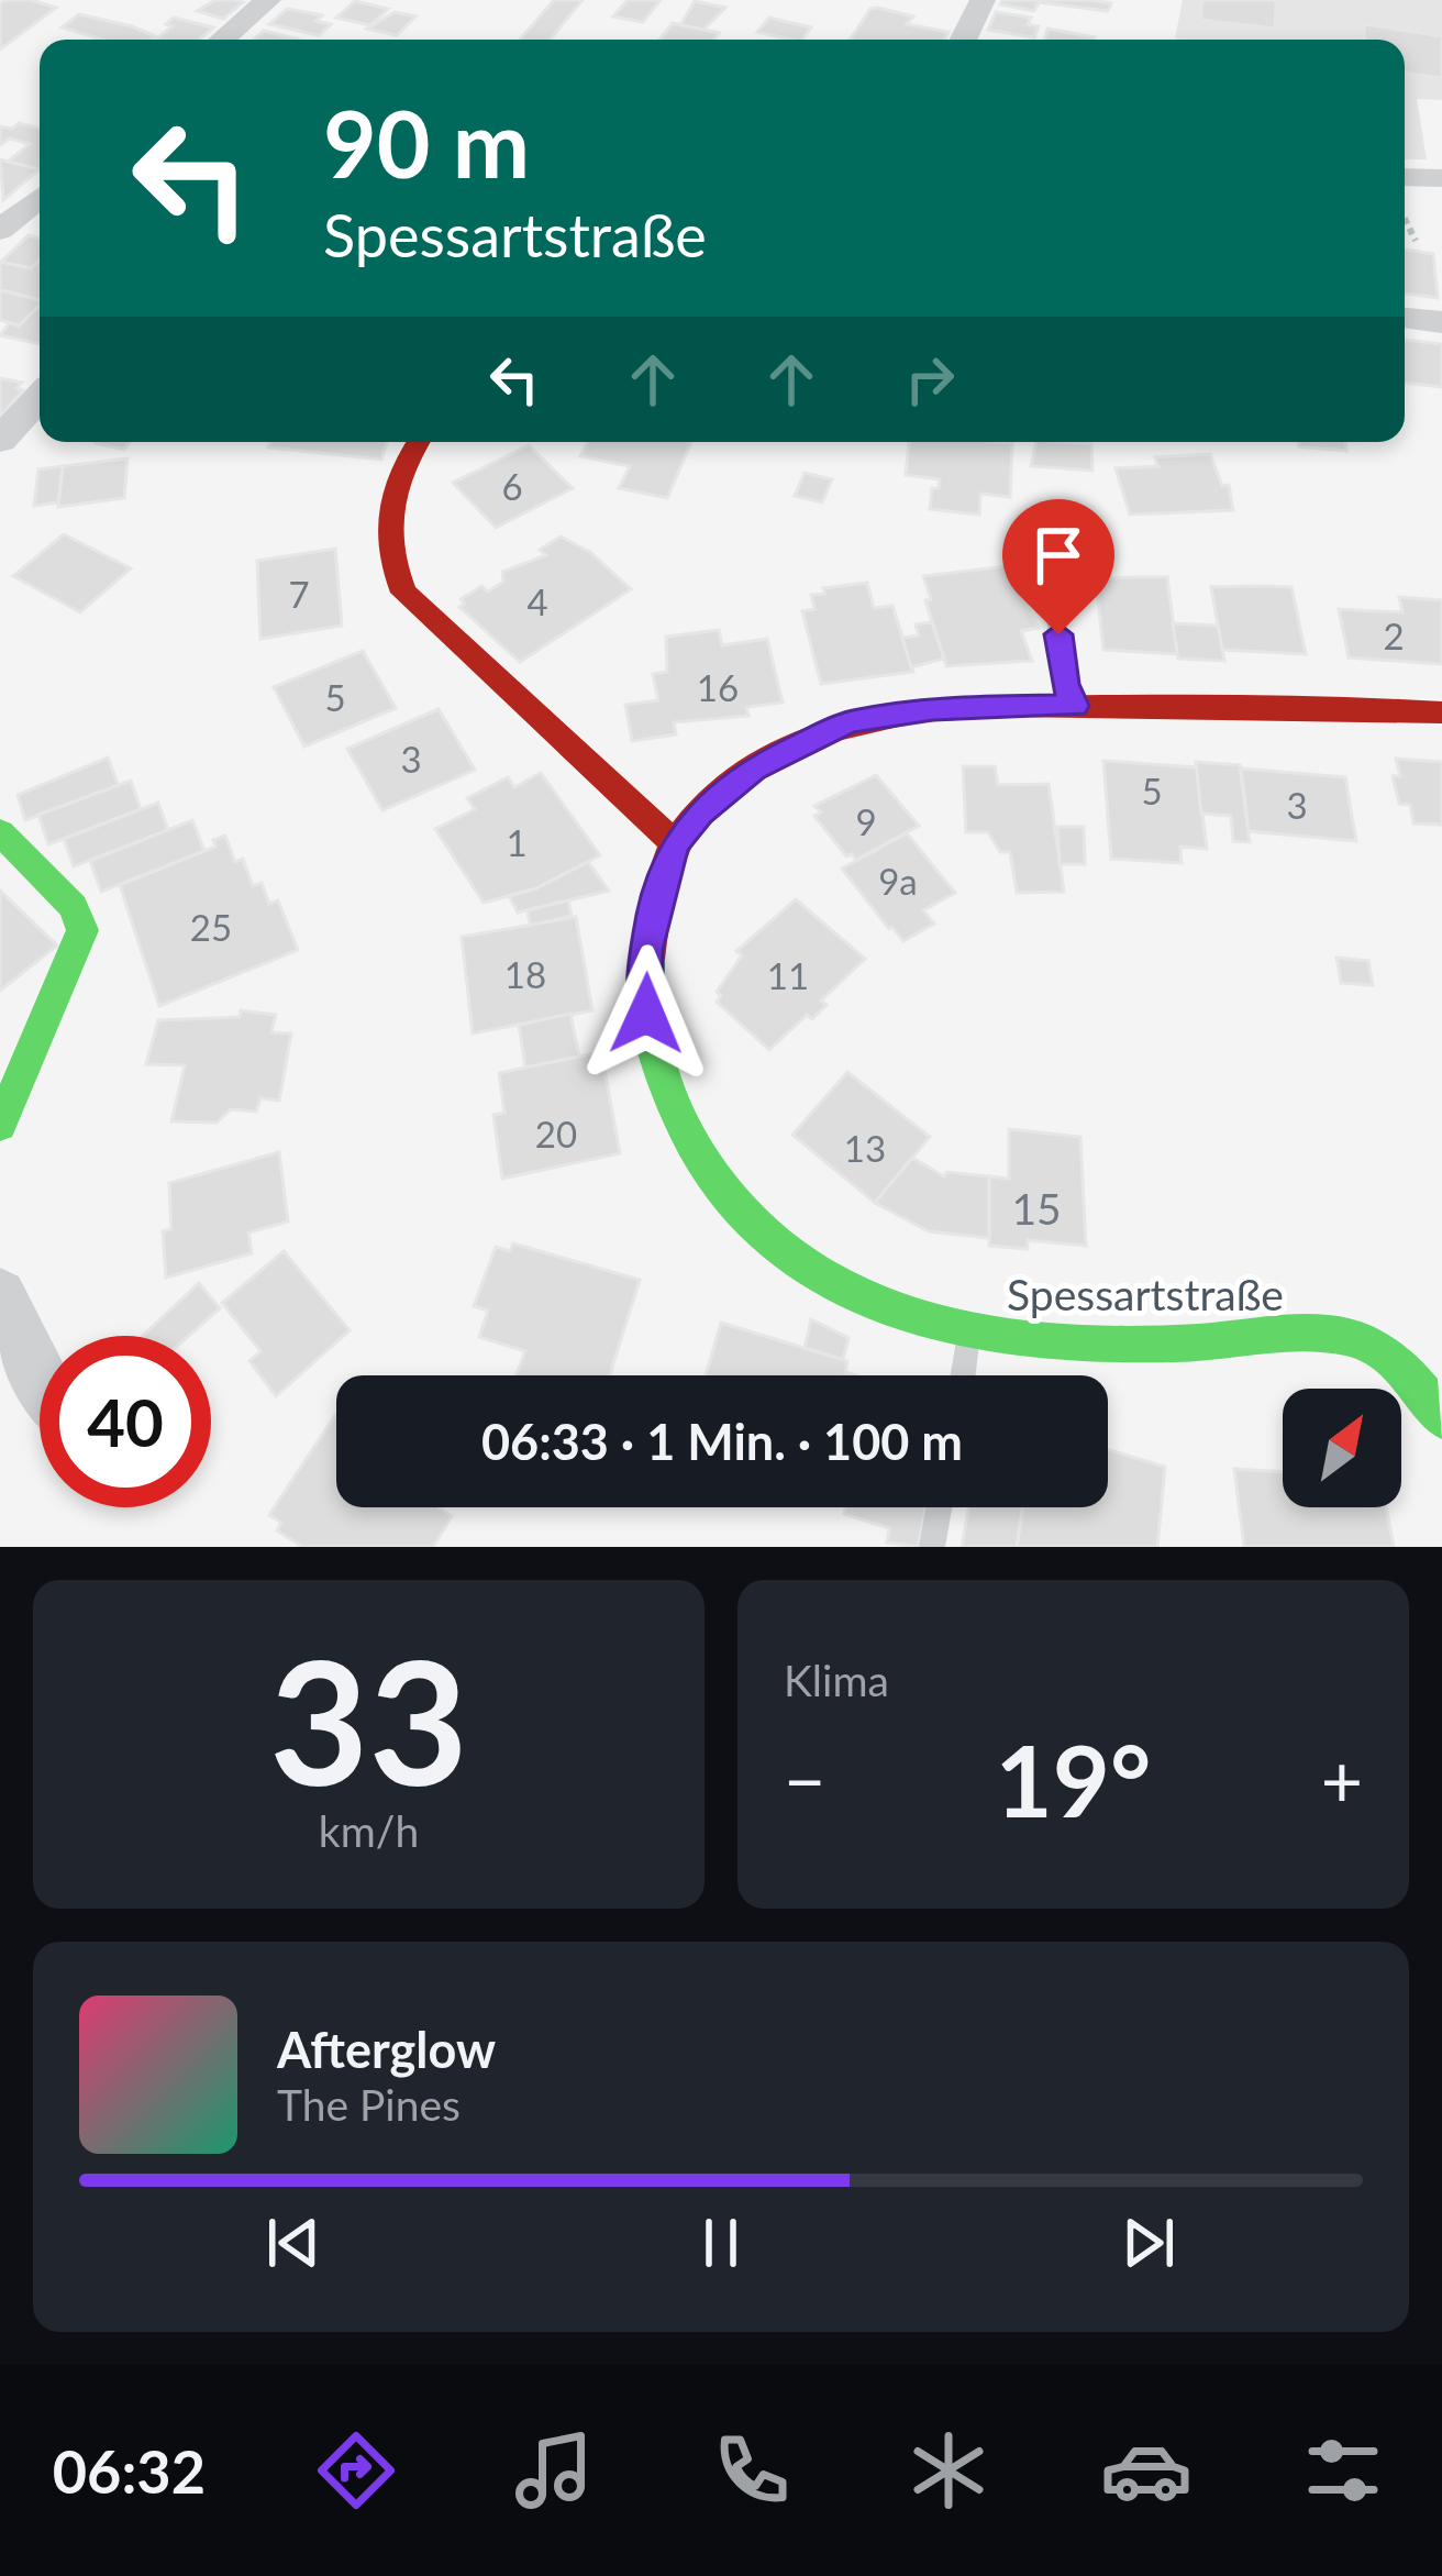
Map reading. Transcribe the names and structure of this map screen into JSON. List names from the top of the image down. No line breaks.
{"streets":{"street":["Spessartstraße"]},"house_numbers":["6","7","4","2","16","5","3","5","3","9","1","9a","25","18","11","20","13","15"],"north":"top right","page":{"turn":["90 m","Spessartstraße"],"limit":"40","trip":"06:33 · 1 Min. · 100 m","tile":[["33","km/h"],"Klima"],"heat":["−","19°","+"],"song":["Afterglow","The Pines"],"tabs":"06:32"}}
